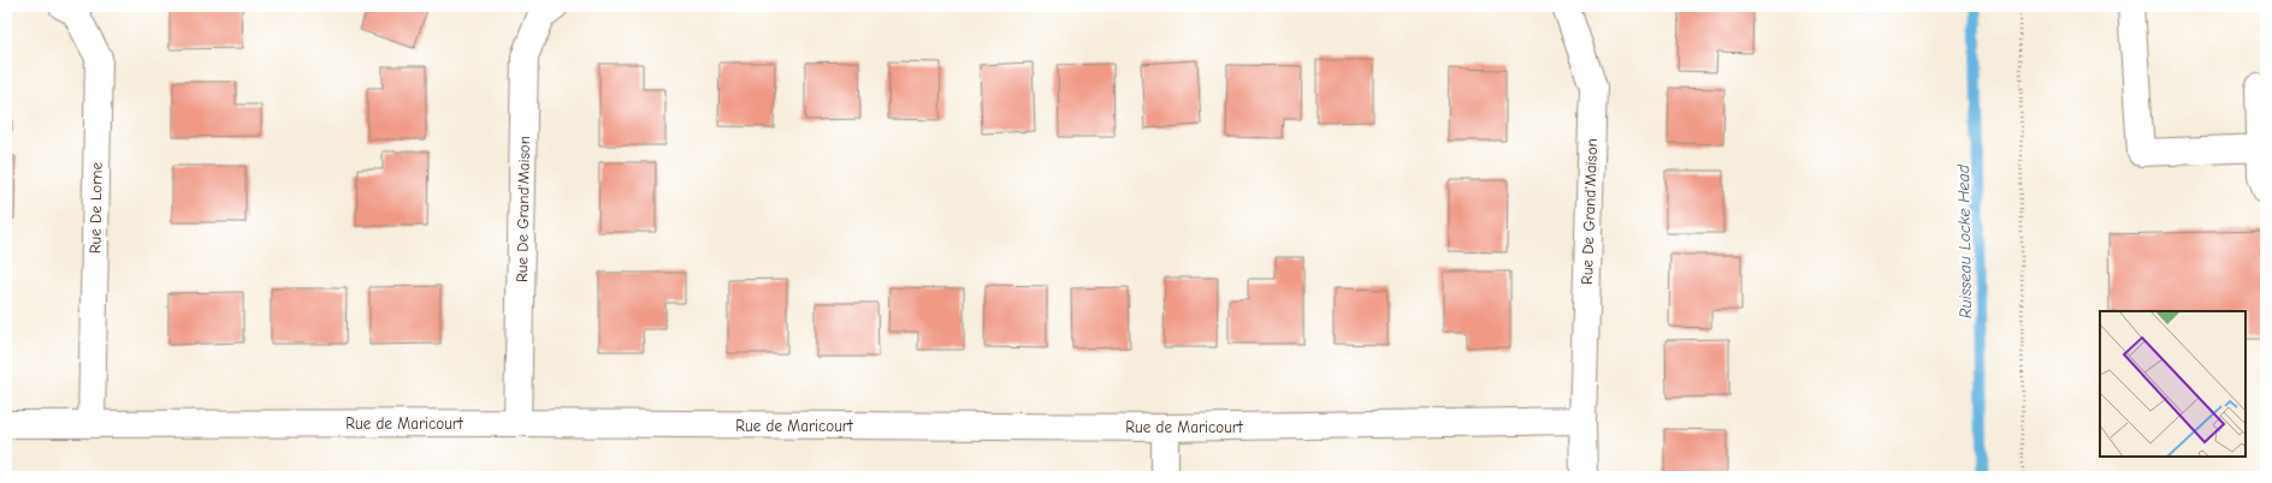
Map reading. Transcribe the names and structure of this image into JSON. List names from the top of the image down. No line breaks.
{"streets":{"street":["Rue De Lorne","Rue De Grand'Maison","Rue de Maricourt"]},"crossings":[["Rue De Lorne","Rue de Maricourt"],["Rue De Grand'Maison","Rue de Maricourt"]],"water":["Ruisseau Locke Head"]}
